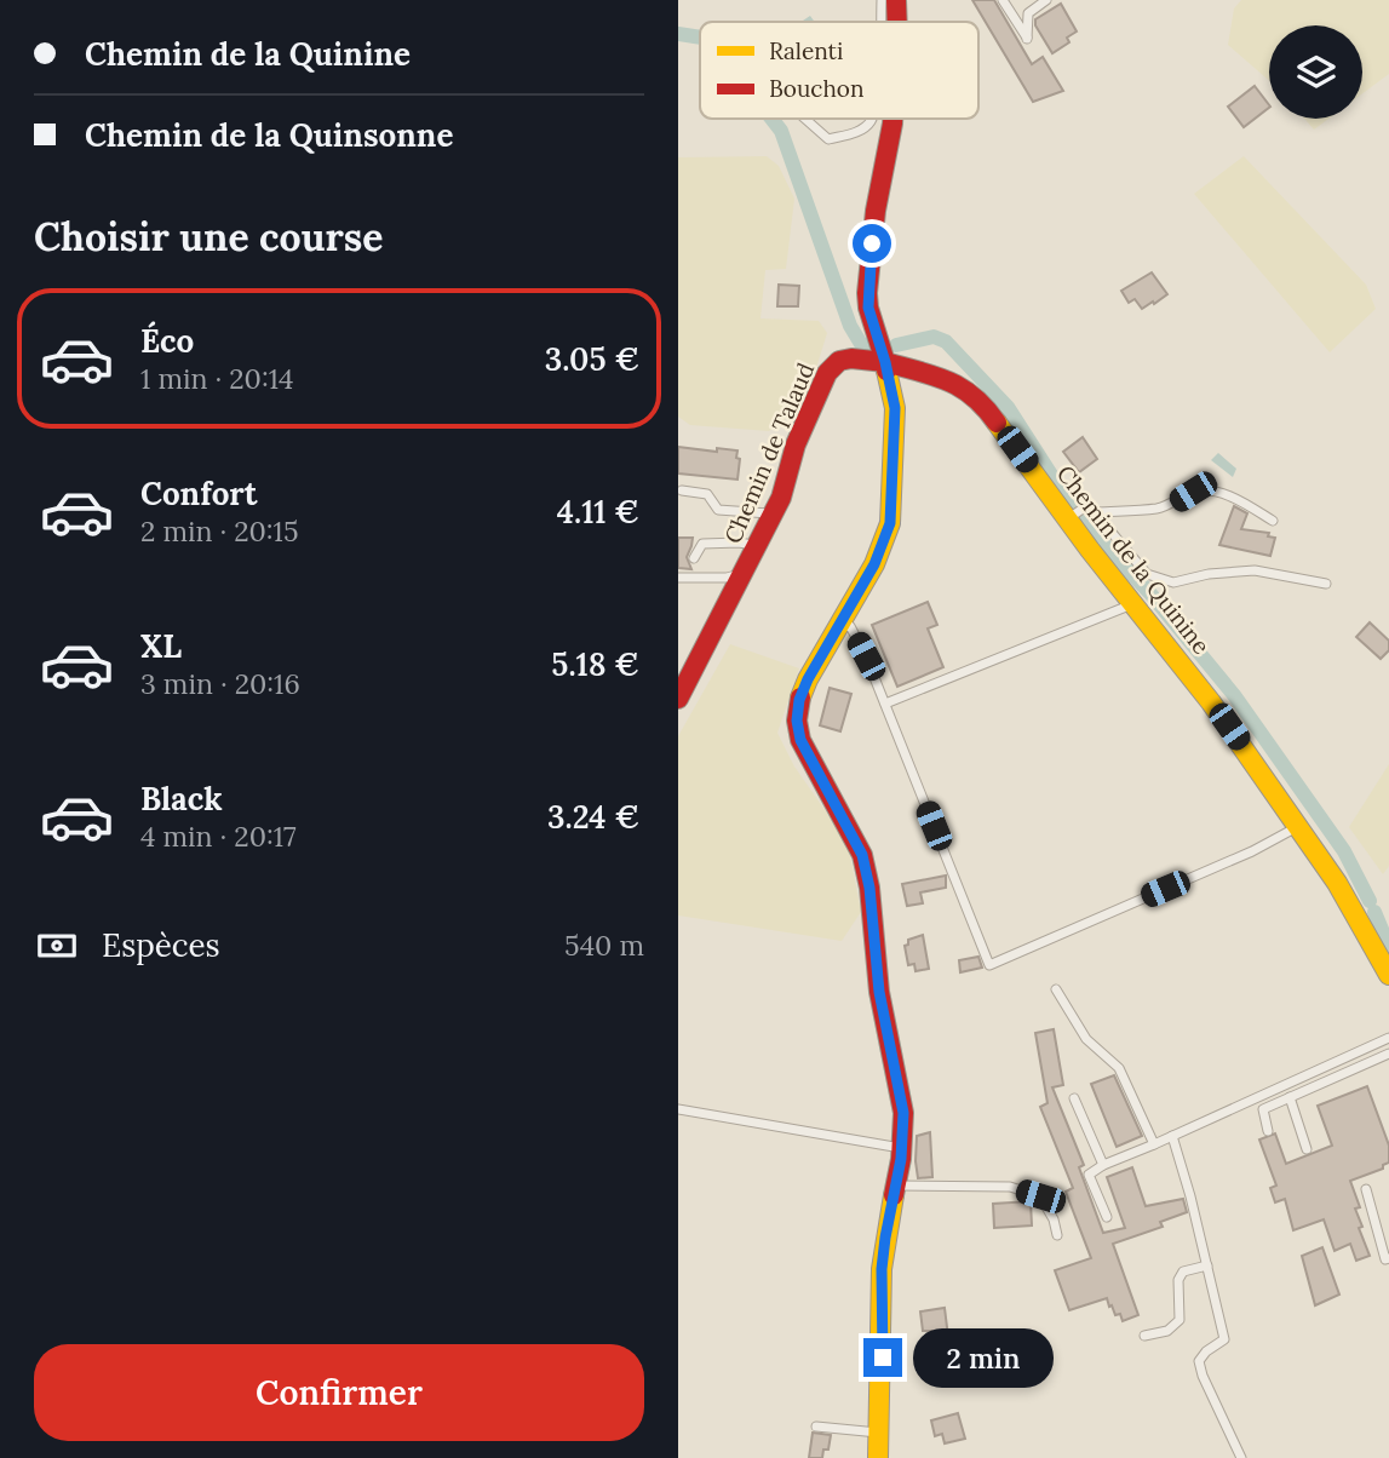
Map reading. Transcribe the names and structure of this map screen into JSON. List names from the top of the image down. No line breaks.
{"streets":{"street":["Chemin de Talaud","Chemin de la Quinine"]},"crossings":[["Chemin de Talaud","Chemin de la Quinine"]],"legend":["Ralenti","Bouchon"],"page":{"banner":["Chemin de la Quinine","Chemin de la Quinsonne"],"heading":"Choisir une course","list":[{"name":"Éco","note":"1 min · 20:14","value":"3.05 €"},{"name":"Confort","note":"2 min · 20:15","value":"4.11 €"},{"name":"XL","note":"3 min · 20:16","value":"5.18 €"},{"name":"Black","note":"4 min · 20:17","value":"3.24 €"}],"pay":["Espèces","540 m"],"buttons":"Confirmer","bubble":"2 min"}}
